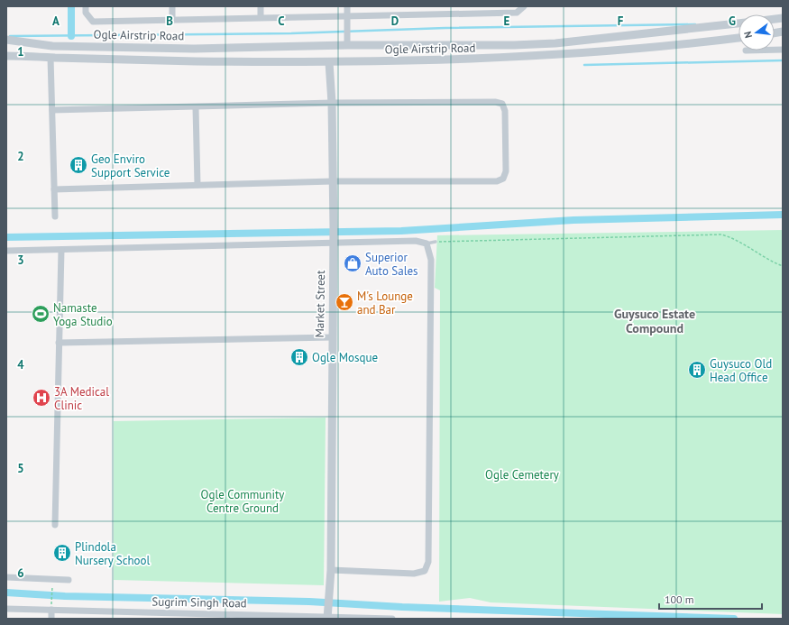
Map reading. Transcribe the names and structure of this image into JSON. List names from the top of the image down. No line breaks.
{"streets":{"street":["Ogle Airstrip Road","Market Street","Sugrim Singh Road"]},"crossings":[["Ogle Airstrip Road","Market Street"],["Market Street","Sugrim Singh Road"]],"districts":["Guysuco Estate Compound"],"parks":["Ogle Cemetery","Ogle Community Centre Ground"],"places":{"building":["Geo Enviro Support Service","Ogle Mosque","Guysuco Old Head Office","Plindola Nursery School"],"shop":["Superior Auto Sales"],"bar":["M's Lounge and Bar"],"sports":["Namaste Yoga Studio"],"hospital":["3A Medical Clinic"]},"scale_bar":"100 m","north":"left","grid":{"columns":["A","B","C","D","E","F","G"],"rows":["1","2","3","4","5","6"]}}
